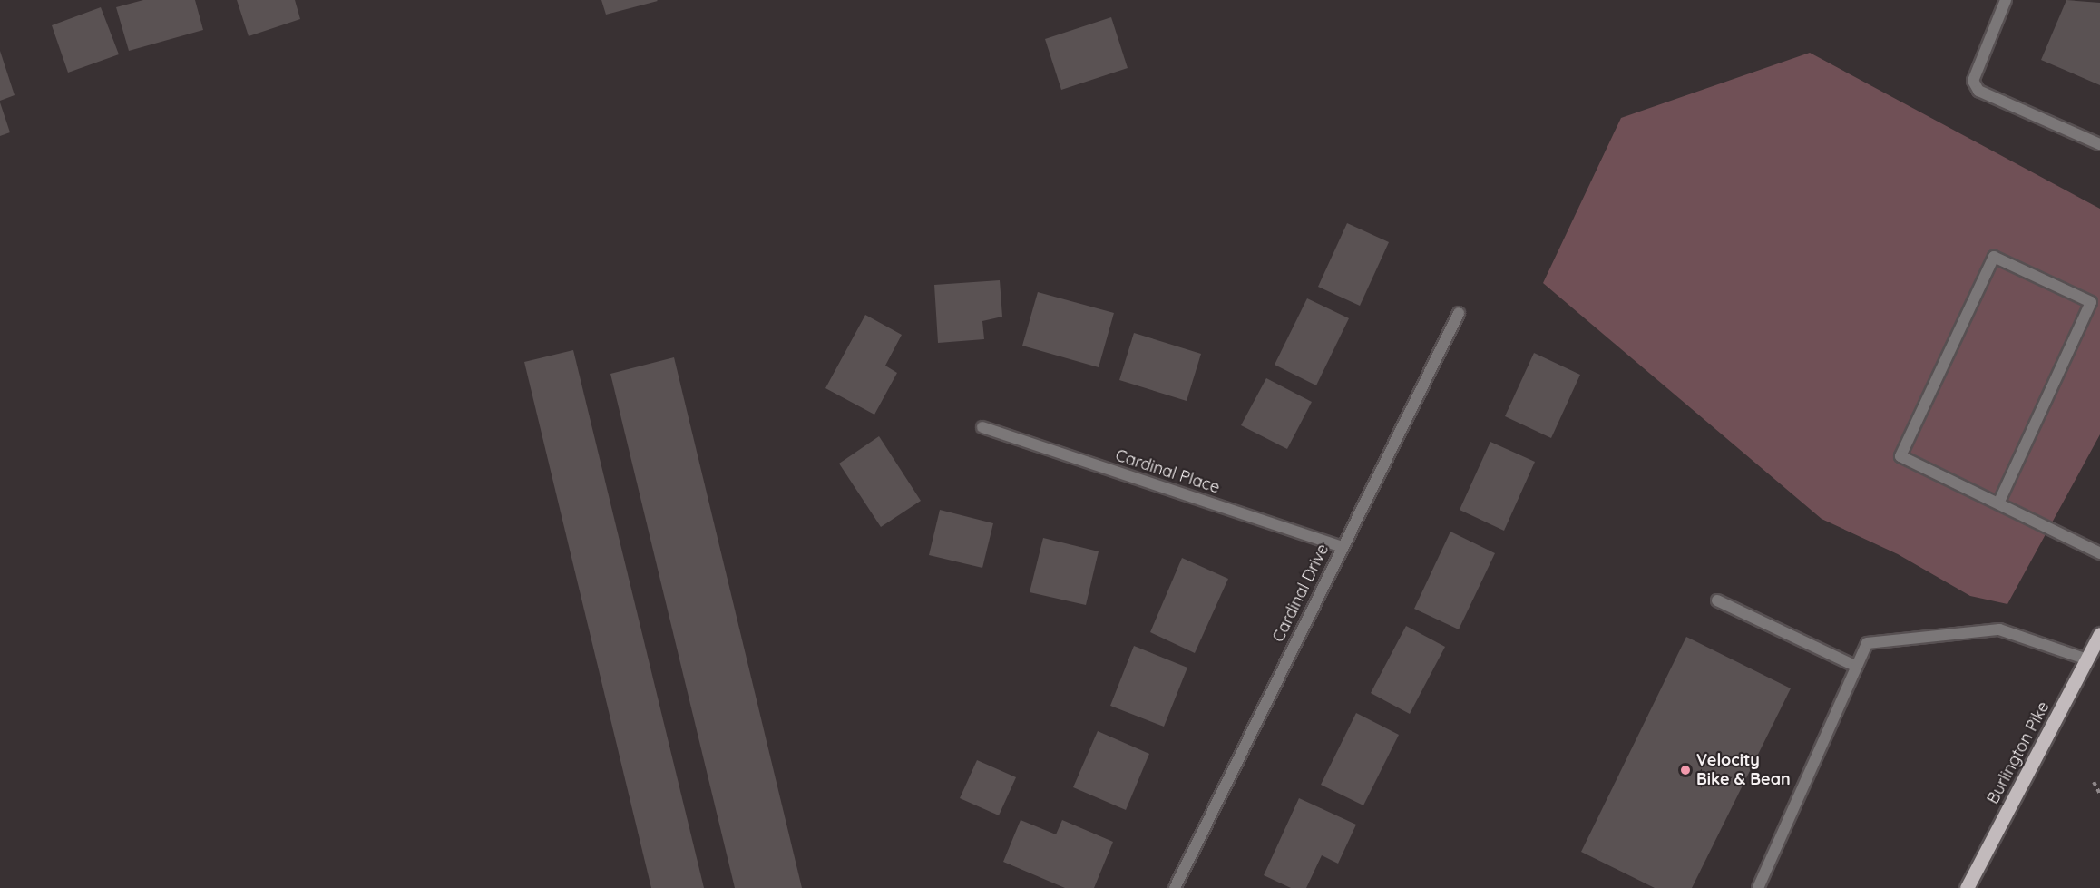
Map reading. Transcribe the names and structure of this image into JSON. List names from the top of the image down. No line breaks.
{"streets":{"main road":["Burlington Pike"],"street":["Cardinal Place","Cardinal Drive"]},"crossings":[["Cardinal Place","Cardinal Drive"]],"places":["Velocity Bike & Bean"]}
